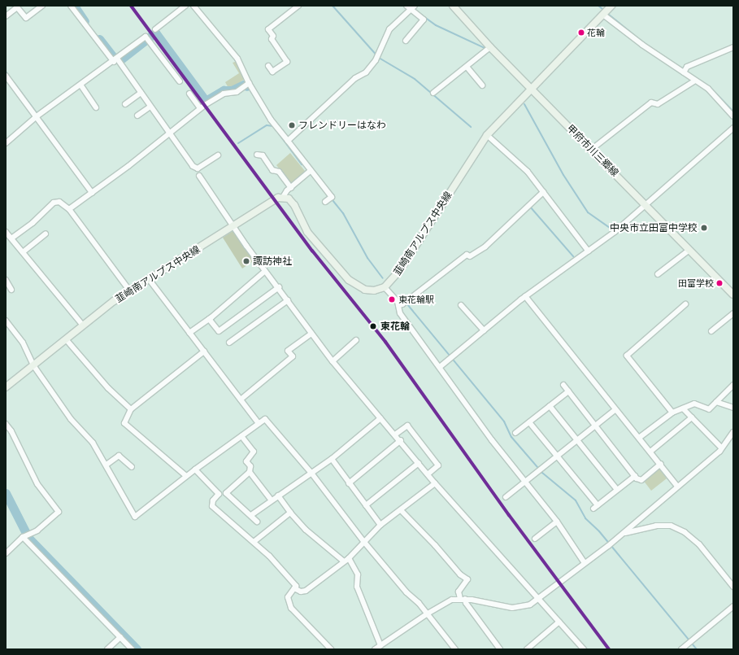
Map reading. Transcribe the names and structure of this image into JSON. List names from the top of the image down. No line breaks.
{"streets":{"main road":["甲府市川三郷線","韮崎南アルプス中央線"]},"crossings":[["甲府市川三郷線","韮崎南アルプス中央線"]],"places":["花輪","フレンドリーはなわ","中央市立田富中学校","諏訪神社","田富学校","東花輪駅","東花輪"]}
